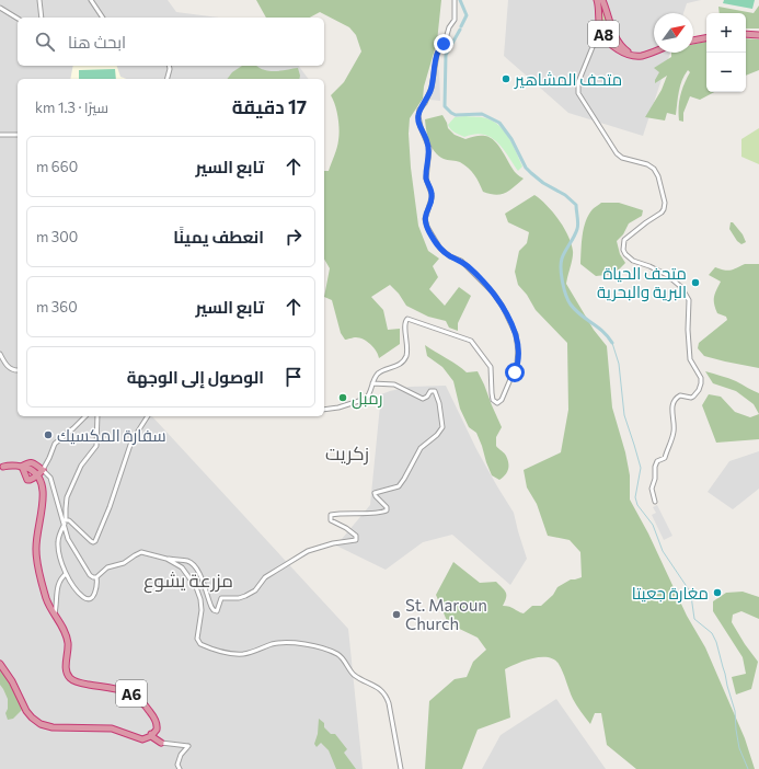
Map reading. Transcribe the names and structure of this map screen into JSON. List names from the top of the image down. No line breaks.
{"streets":{"highway":["A8","A6"]},"districts":["زكريت","مزرعة يشوع"],"places":["متحف المشاهير","متحف الحياة البرية والبحرية","رمبل","سفارة المكسيك","مغارة جعيتا","St. Maroun Church"],"north":"top right","page":{"map_buttons":["+","−"],"search":"ابحث هنا","heading":["17 دقيقة","سيرًا · 1.3 km"],"list":[["تابع السير","660 m"],["انعطف يمينًا","300 m"],["تابع السير","360 m"],"الوصول إلى الوجهة"]}}
